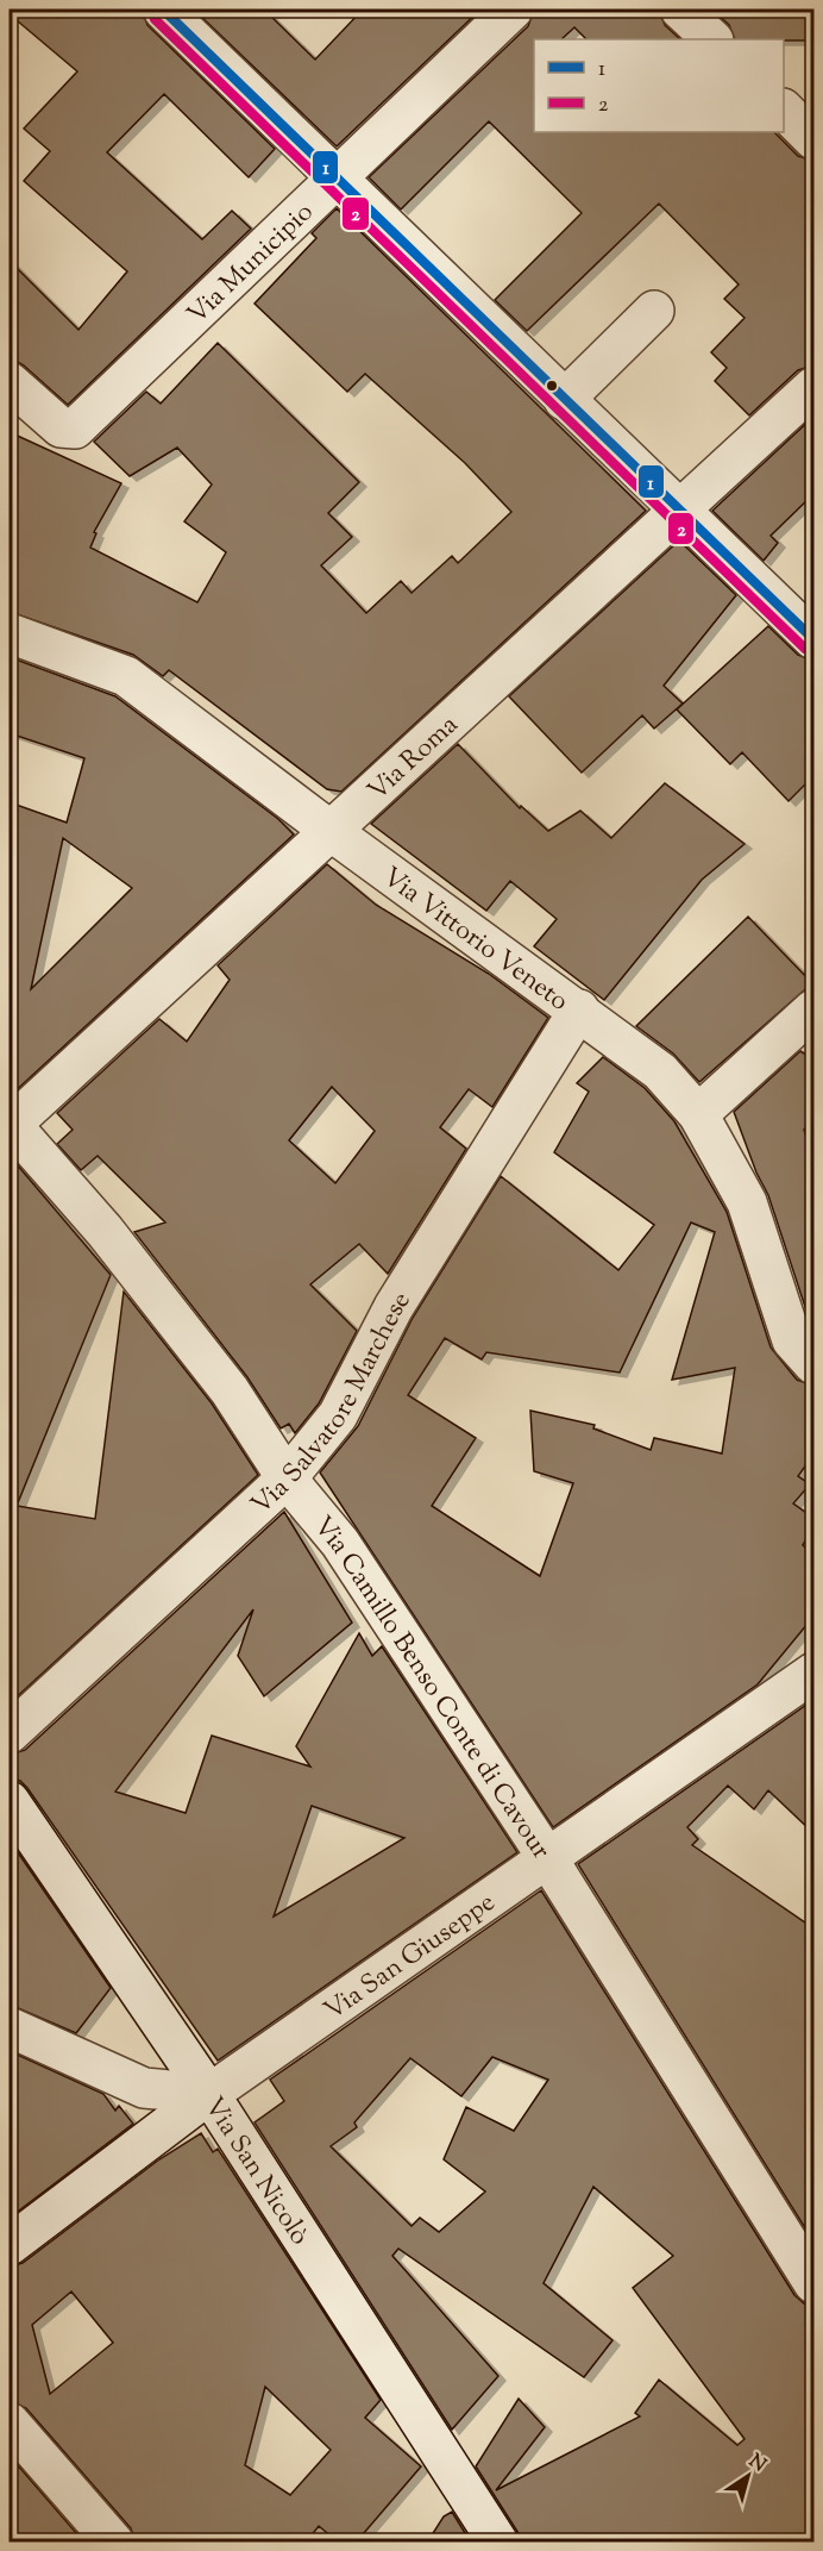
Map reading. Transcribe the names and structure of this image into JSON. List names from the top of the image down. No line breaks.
{"streets":{"street":["Via Municipio","Via Roma","Via Vittorio Veneto","Via Salvatore Marchese","Via Camillo Benso Conte di Cavour","Via San Giuseppe","Via San Nicolò"]},"crossings":[["Via Roma","Via Vittorio Veneto"],["Via Roma","Via Camillo Benso Conte di Cavour"],["Via Vittorio Veneto","Via Salvatore Marchese"],["Via Salvatore Marchese","Via Camillo Benso Conte di Cavour"],["Via Camillo Benso Conte di Cavour","Via San Giuseppe"],["Via San Giuseppe","Via San Nicolò"]],"lines":["transit line 1","transit line 2"],"legend":["1","2"],"north":"top right"}
